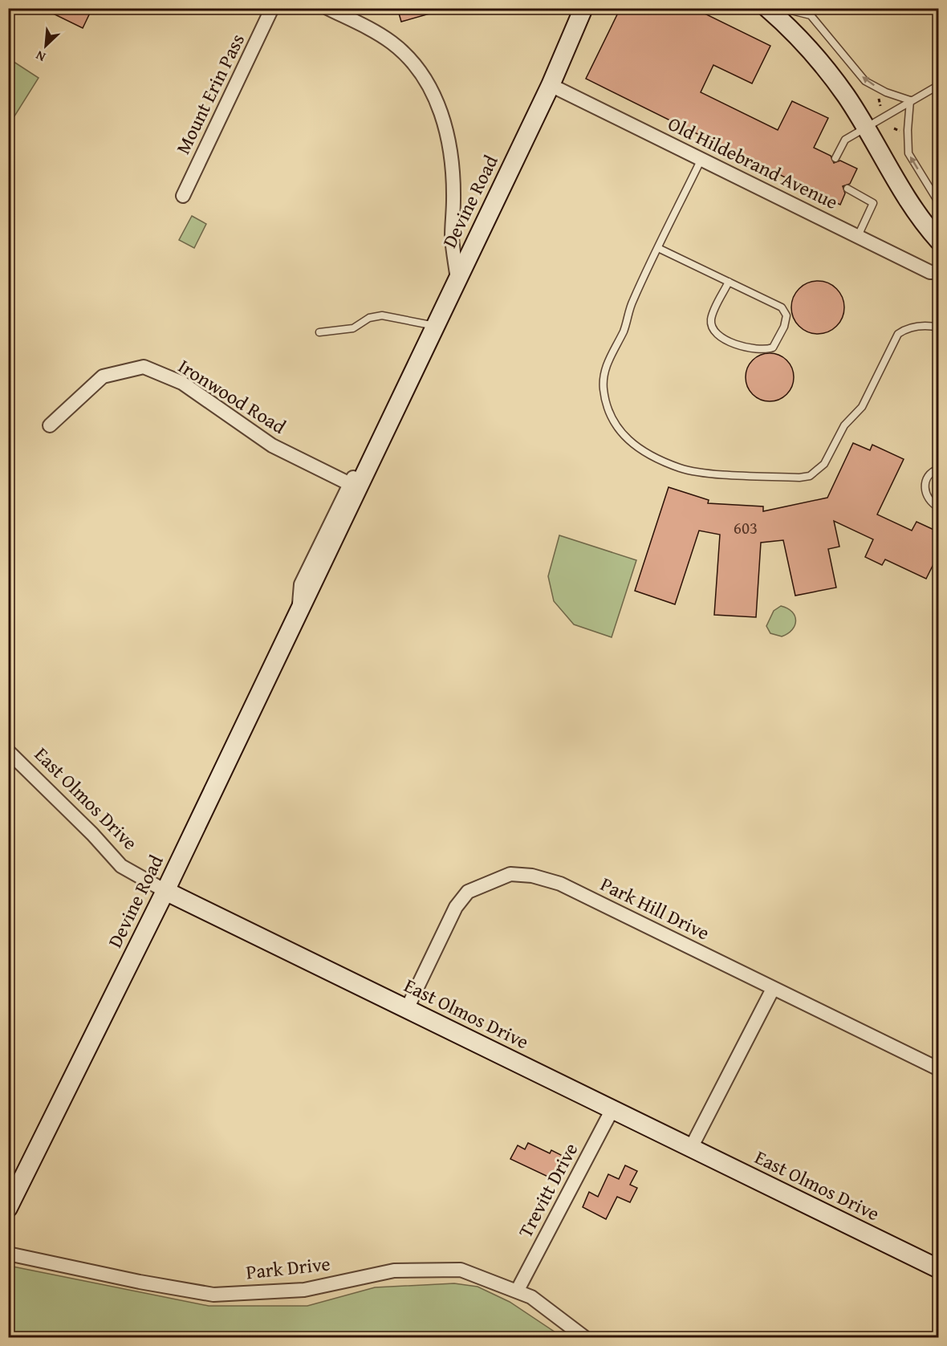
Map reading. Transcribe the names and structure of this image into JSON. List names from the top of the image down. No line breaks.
{"streets":{"street":["Mount Erin Pass","Old Hildebrand Avenue","Devine Road","Ironwood Road","East Olmos Drive","Park Hill Drive","Trevitt Drive","Park Drive"]},"crossings":[["Old Hildebrand Avenue","Devine Road"],["Devine Road","Ironwood Road"],["Devine Road","East Olmos Drive"],["East Olmos Drive","Park Hill Drive"],["East Olmos Drive","Trevitt Drive"],["Trevitt Drive","Park Drive"]],"house_numbers":["603"],"north":"bottom left"}
